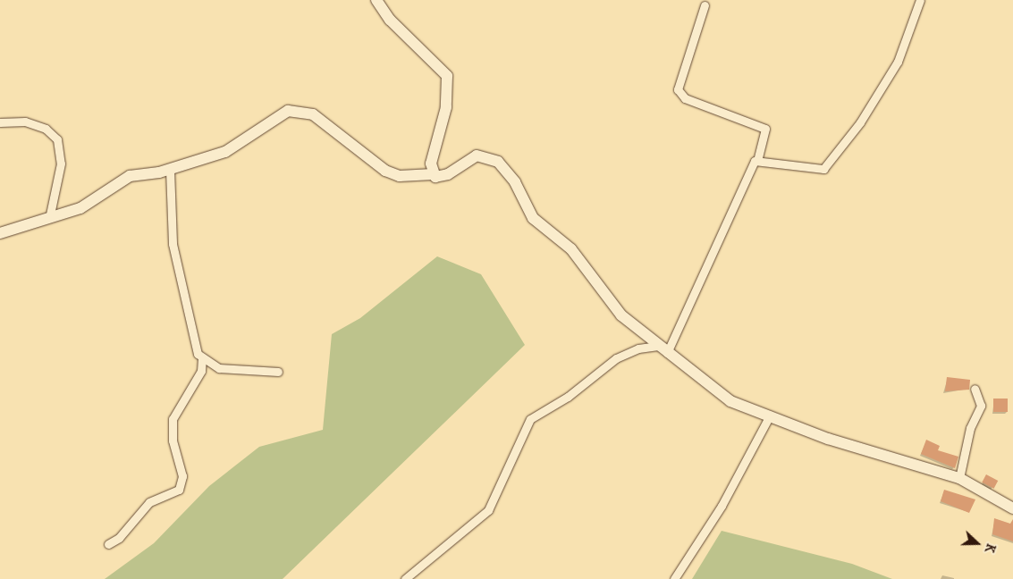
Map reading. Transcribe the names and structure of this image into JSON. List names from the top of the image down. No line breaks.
{"north":"right"}
